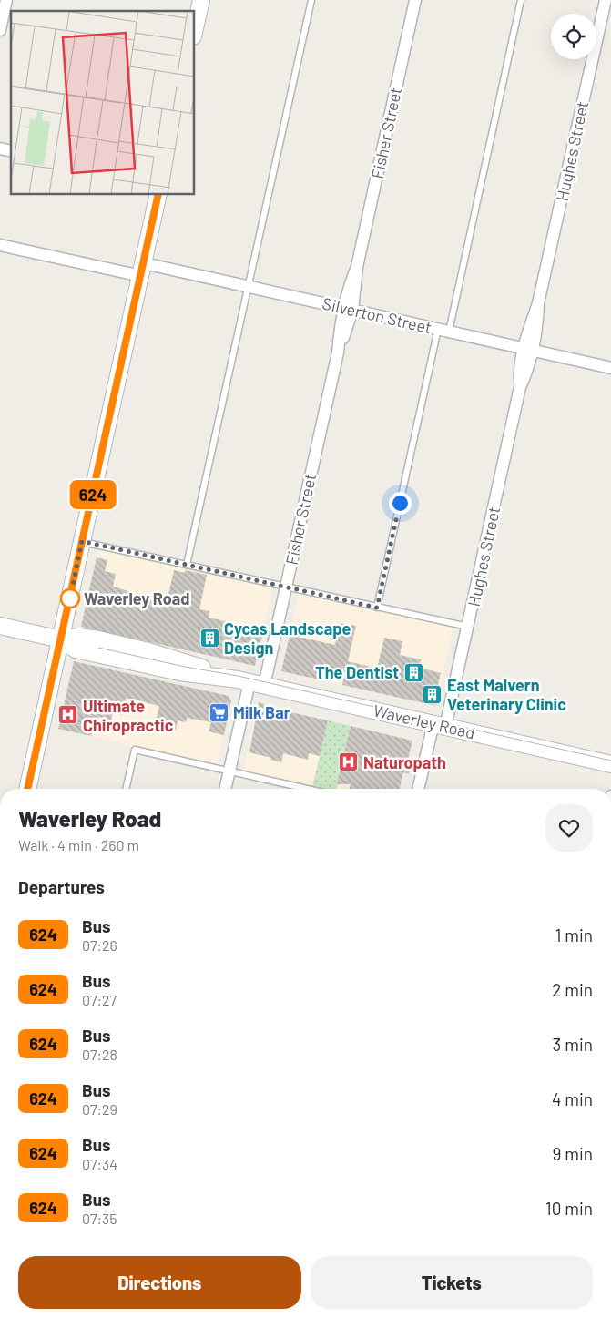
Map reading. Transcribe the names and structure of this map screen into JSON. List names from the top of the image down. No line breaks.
{"streets":{"street":["Fisher Street","Hughes Street","Silverton Street","Waverley Road"]},"crossings":[["Fisher Street","Silverton Street"],["Fisher Street","Waverley Road"],["Hughes Street","Silverton Street"],["Hughes Street","Waverley Road"]],"places":{"other":["Waverley Road"],"building":["Cycas Landscape Design","The Dentist","East Malvern Veterinary Clinic"],"supermarket":["Milk Bar"],"hospital":["Ultimate Chiropractic","Naturopath"]},"lines":["bus line 624"],"page":{"on_map":"624","heading":[["Waverley Road","Walk · 4 min · 260 m"],"Departures"],"list":[{"mark":"624","name":"Bus","note":"07:26","value":"1 min"},{"mark":"624","name":"Bus","note":"07:27","value":"2 min"},{"mark":"624","name":"Bus","note":"07:28","value":"3 min"},{"mark":"624","name":"Bus","note":"07:29","value":"4 min"},{"mark":"624","name":"Bus","note":"07:34","value":"9 min"},{"mark":"624","name":"Bus","note":"07:35","value":"10 min"}],"buttons":["Directions","Tickets"]}}
